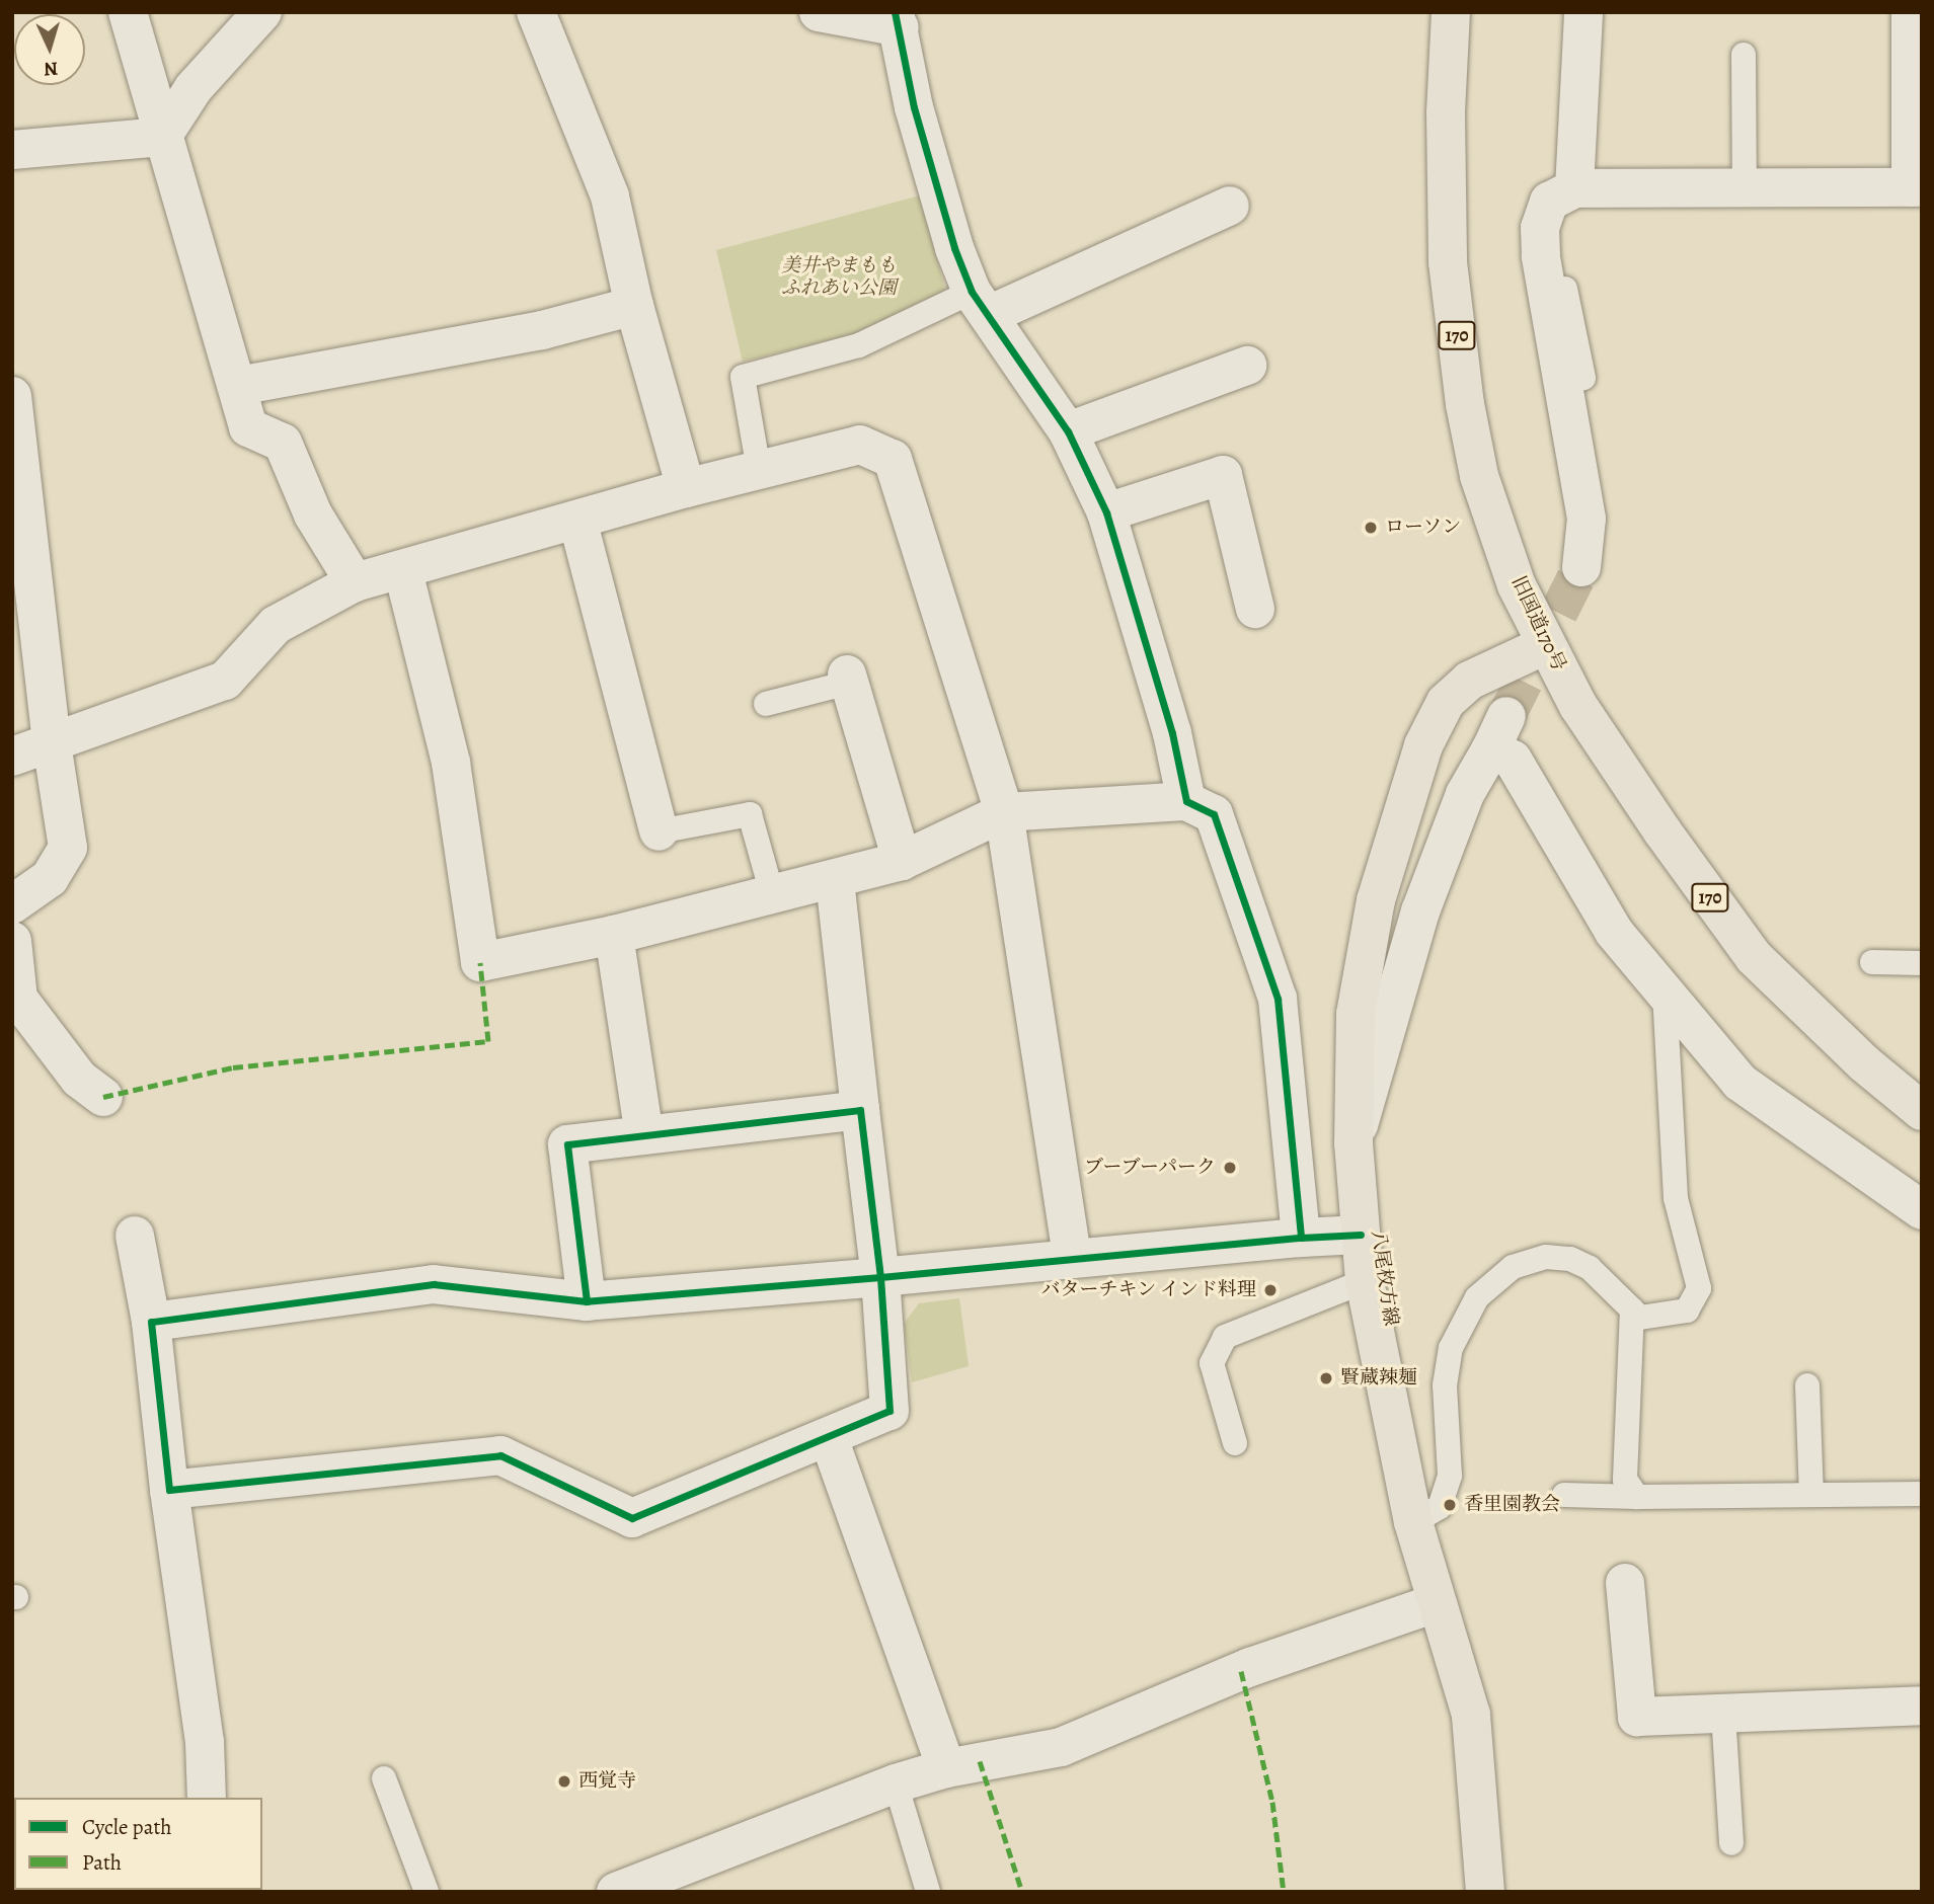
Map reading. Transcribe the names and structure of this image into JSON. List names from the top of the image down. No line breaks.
{"streets":{"main road":["170","旧国道170号","八尾枚方線"]},"crossings":[["旧国道170号","八尾枚方線"]],"parks":["美井やまもも ふれあい公園"],"places":["ローソン","ブーブーパーク","バターチキン インド料理","賢蔵辣麺","香里園教会","西覚寺"],"legend":["Cycle path","Path"],"north":"bottom"}
